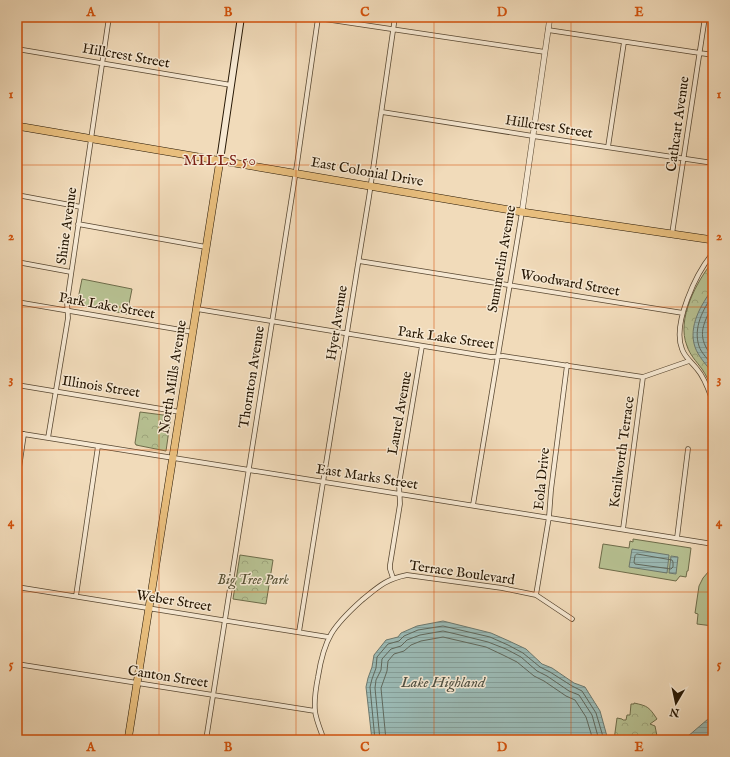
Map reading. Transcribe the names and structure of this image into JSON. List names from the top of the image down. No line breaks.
{"streets":{"main road":["East Colonial Drive","North Mills Avenue"],"street":["Hillcrest Street","Cathcart Avenue","Shine Avenue","Summerlin Avenue","Woodward Street","Park Lake Street","Hyer Avenue","Thornton Avenue","Illinois Street","Laurel Avenue","Kenilworth Terrace","East Marks Street","Eola Drive","Terrace Boulevard","Weber Street","Canton Street"]},"crossings":[["Hillcrest Street","Cathcart Avenue"],["Hillcrest Street","Shine Avenue"],["Hillcrest Street","Summerlin Avenue"],["Hillcrest Street","Hyer Avenue"],["Hillcrest Street","North Mills Avenue"],["Cathcart Avenue","East Colonial Drive"],["East Colonial Drive","Shine Avenue"],["East Colonial Drive","Summerlin Avenue"],["East Colonial Drive","Hyer Avenue"],["East Colonial Drive","North Mills Avenue"],["East Colonial Drive","Thornton Avenue"],["Shine Avenue","Park Lake Street"],["Shine Avenue","Illinois Street"],["Shine Avenue","East Marks Street"],["Summerlin Avenue","Woodward Street"],["Summerlin Avenue","Park Lake Street"],["Summerlin Avenue","East Marks Street"],["Woodward Street","Hyer Avenue"],["Park Lake Street","Hyer Avenue"],["Park Lake Street","North Mills Avenue"],["Park Lake Street","Thornton Avenue"],["Park Lake Street","Laurel Avenue"],["Park Lake Street","Kenilworth Terrace"],["Park Lake Street","Eola Drive"],["Hyer Avenue","East Marks Street"],["Hyer Avenue","Weber Street"],["North Mills Avenue","Illinois Street"],["North Mills Avenue","East Marks Street"],["North Mills Avenue","Weber Street"],["North Mills Avenue","Canton Street"],["Thornton Avenue","East Marks Street"],["Thornton Avenue","Weber Street"],["Thornton Avenue","Canton Street"],["Laurel Avenue","East Marks Street"],["Laurel Avenue","Terrace Boulevard"],["Kenilworth Terrace","East Marks Street"],["East Marks Street","Eola Drive"],["Eola Drive","Terrace Boulevard"],["Terrace Boulevard","Weber Street"],["Terrace Boulevard","Canton Street"]],"districts":["MILLS 50"],"water":["Lake Highland"],"parks":["Big Tree Park"],"north":"bottom","grid":{"columns":["A","B","C","D","E"],"rows":["1","2","3","4","5"]}}
